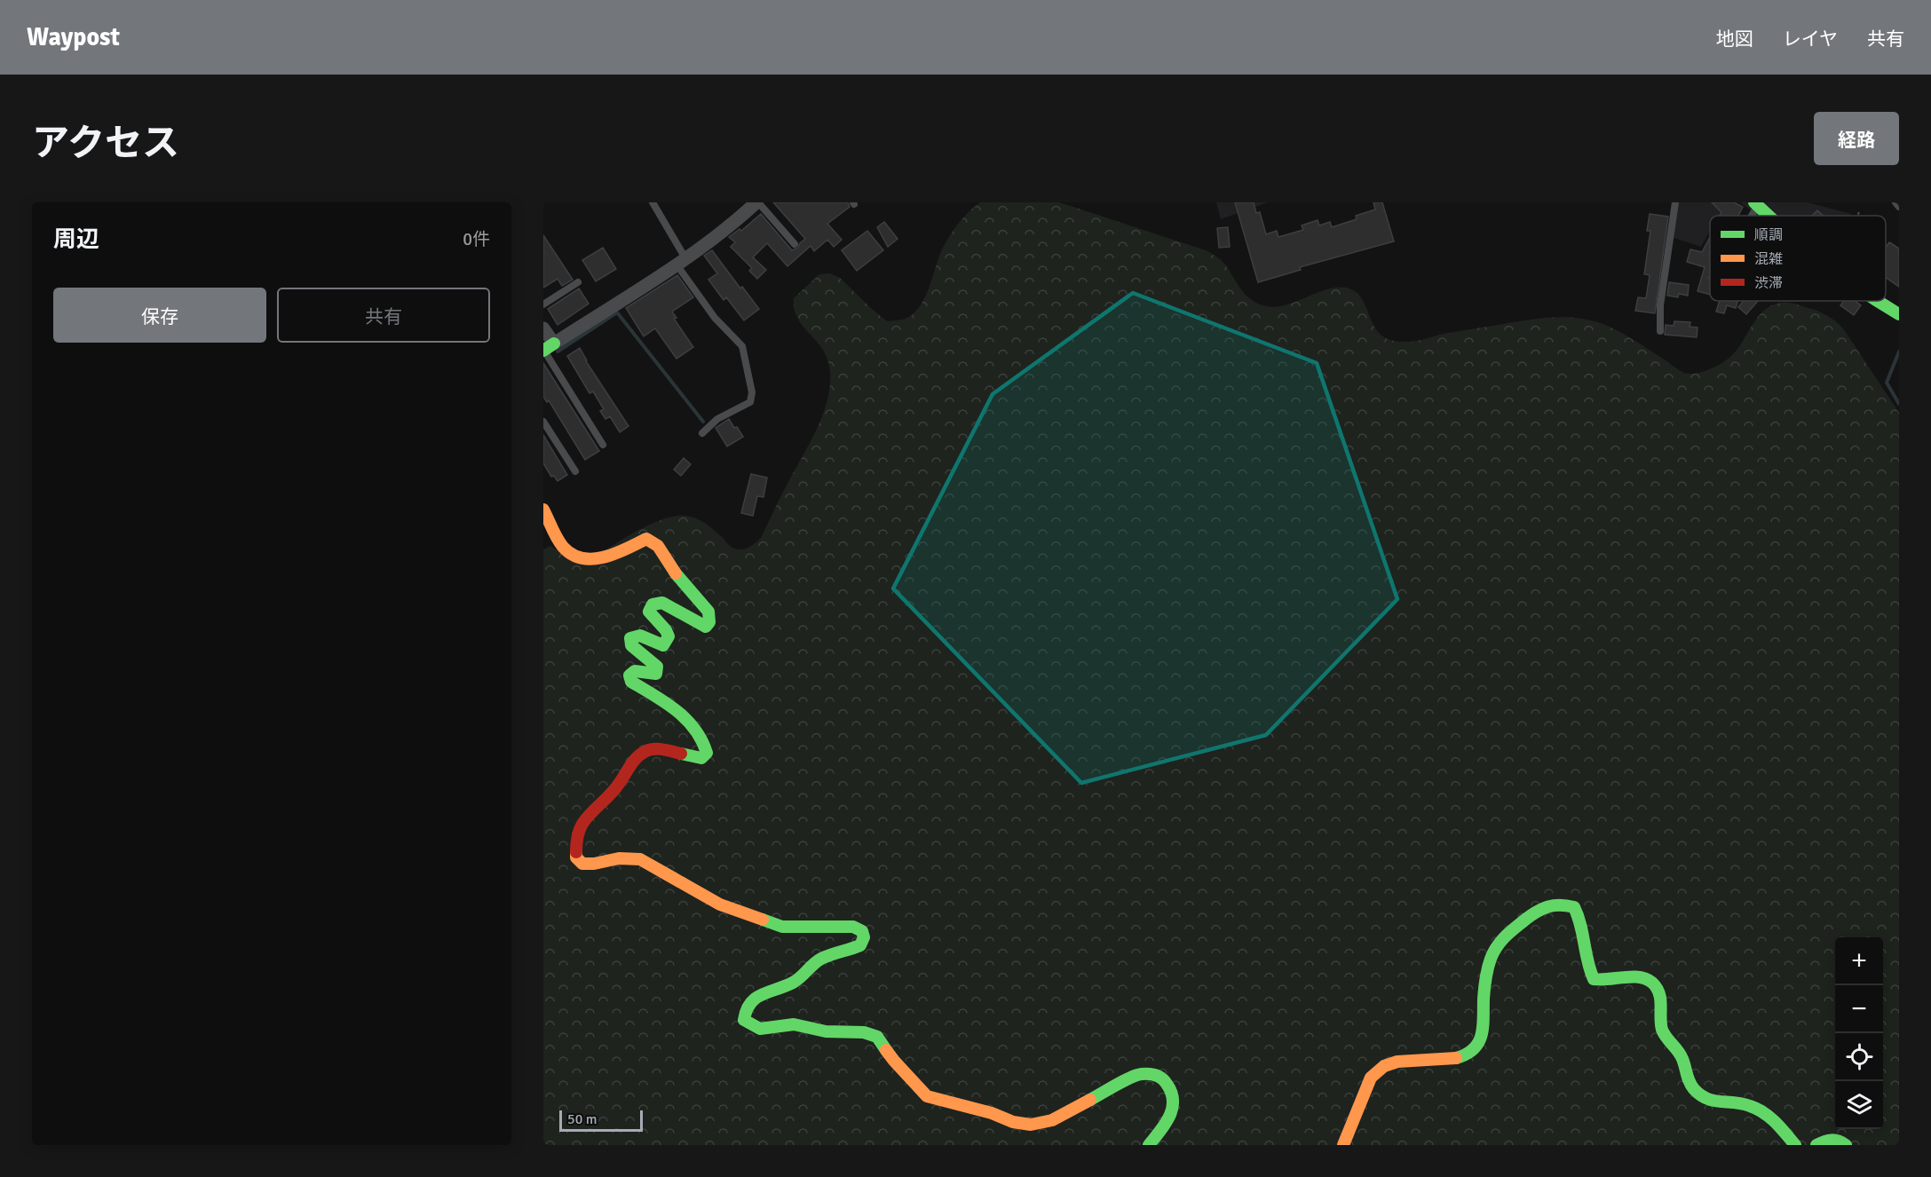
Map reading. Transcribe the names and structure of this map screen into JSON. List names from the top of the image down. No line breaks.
{"legend":["順調","混雑","渋滞"],"scale_bar":"50 m","page":{"header":"Waypost","nav":["地図","レイヤ","共有"],"title":"アクセス","buttons":["経路",["保存","共有"]],"heading":["周辺","0件"],"map_buttons":["+","−"],"scale":"50 m"}}
